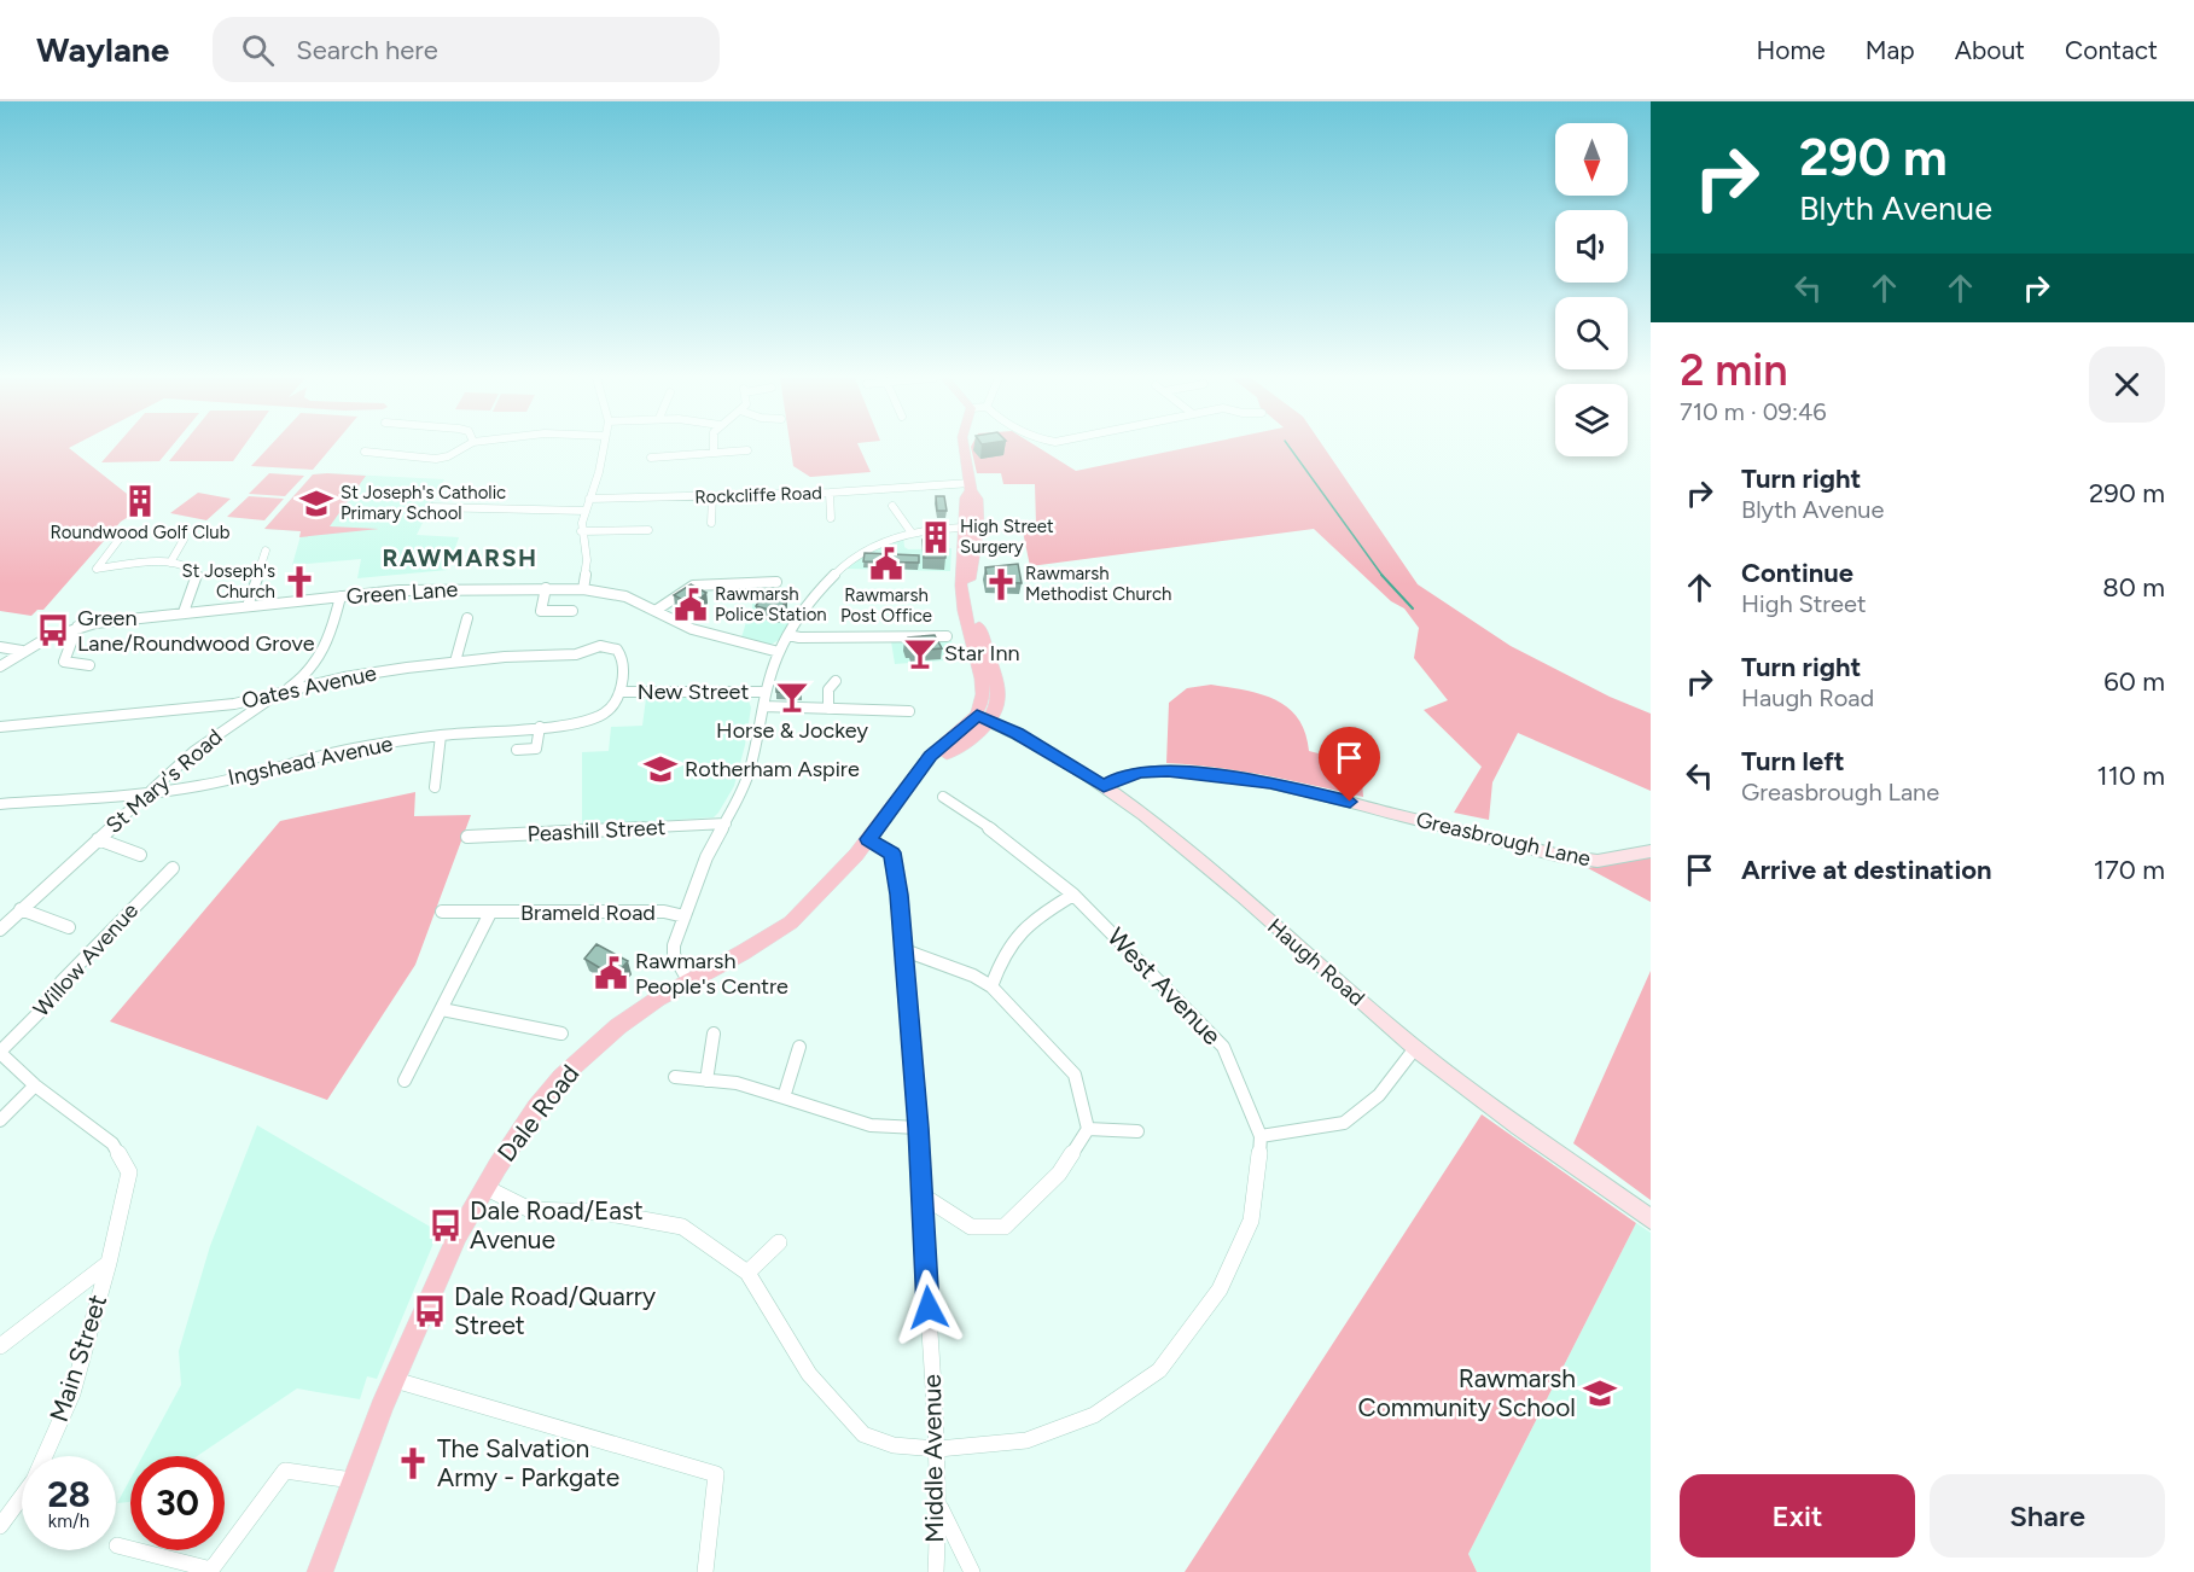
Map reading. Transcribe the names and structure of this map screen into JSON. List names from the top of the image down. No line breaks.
{"streets":{"main road":["Dale Road"],"street":["Rockcliffe Road","Green Lane","Oates Avenue","New Street","Ingshead Avenue","St Mary's Road","Peashill Street","Greasbrough Lane","Brameld Road","Willow Avenue","Haugh Road","West Avenue","Main Street","Middle Avenue"]},"crossings":[["Green Lane","St Mary's Road"],["Oates Avenue","New Street"],["Oates Avenue","Ingshead Avenue"],["Oates Avenue","St Mary's Road"],["New Street","Ingshead Avenue"],["Ingshead Avenue","St Mary's Road"],["Greasbrough Lane","Haugh Road"],["Willow Avenue","Main Street"],["Haugh Road","Dale Road"],["West Avenue","Middle Avenue"],["Dale Road","Middle Avenue"]],"districts":["RAWMARSH"],"places":{"building":["Roundwood Golf Club","High Street Surgery"],"school or university":["St Joseph's Catholic Primary School","Rotherham Aspire","Rawmarsh Community School"],"public building":["Rawmarsh Post Office","Rawmarsh Police Station","Rawmarsh People's Centre"],"church":["St Joseph's Church","Rawmarsh Methodist Church","The Salvation Army - Parkgate"],"bus stop":["Green Lane/Roundwood Grove","Dale Road/East Avenue","Dale Road/Quarry Street"],"bar":["Star Inn","Horse & Jockey"]},"north":"bottom","page":{"header":"Waylane","search":"Search here","nav":["Home","Map","About","Contact"],"turn":["290 m","Blyth Avenue"],"heading":["2 min","710 m · 09:46"],"list":[{"name":"Turn right","note":"Blyth Avenue","value":"290 m"},{"name":"Continue","note":"High Street","value":"80 m"},{"name":"Turn right","note":"Haugh Road","value":"60 m"},{"name":"Turn left","note":"Greasbrough Lane","value":"110 m"},{"name":"Arrive at destination","value":"170 m"}],"speed":"28 km/h","limit":"30","buttons":["Exit","Share"]}}
